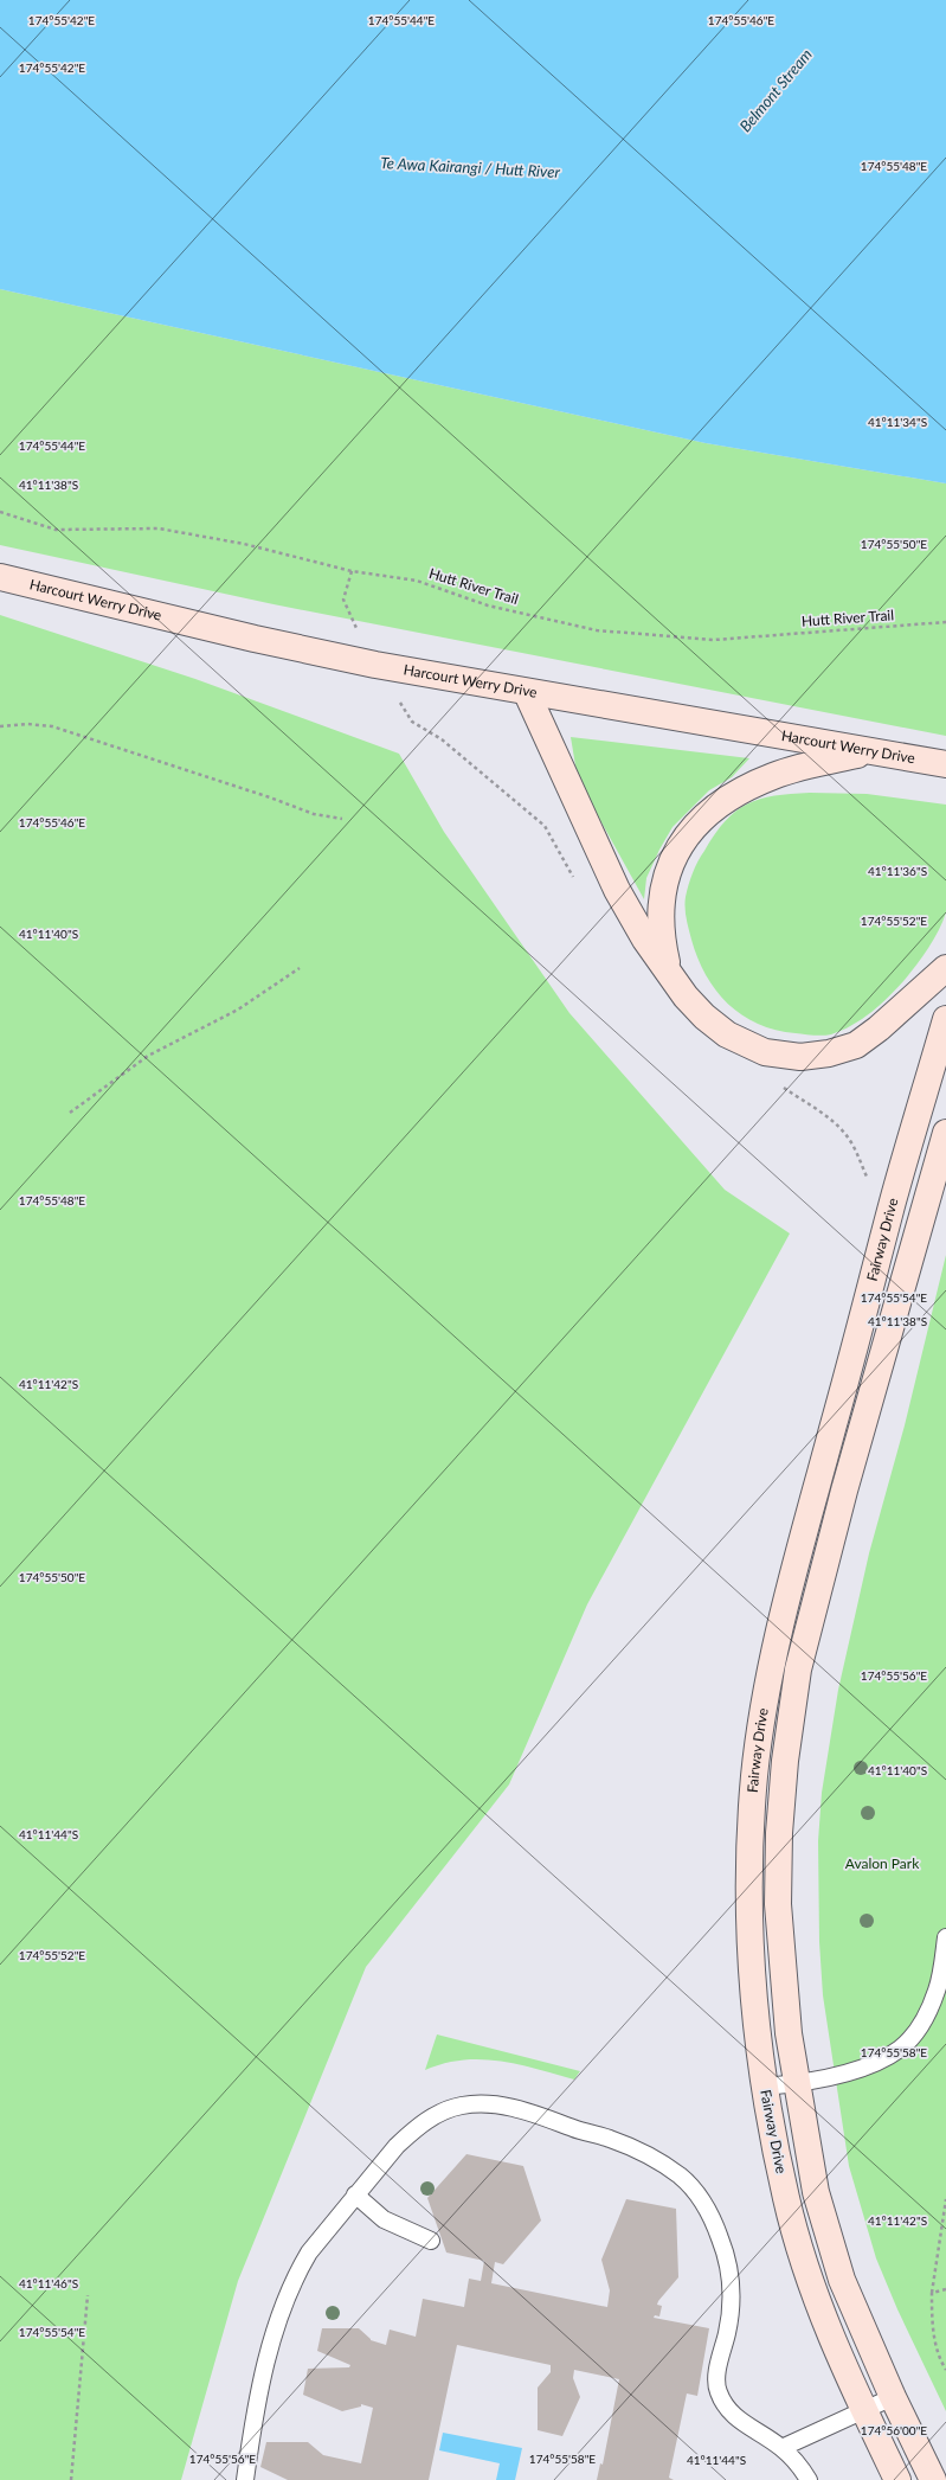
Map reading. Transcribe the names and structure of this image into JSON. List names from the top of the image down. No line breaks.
{"streets":{"main road":["Harcourt Werry Drive","Fairway Drive"],"path":["Hutt River Trail"]},"water":["Belmont Stream","Te Awa Kairangi / Hutt River"],"parks":["Avalon Park"],"coordinates":["174°55'42\"E","174°55'44\"E","174°55'46\"E","174°55'48\"E","41°11'34\"S","41°11'38\"S","174°55'50\"E","41°11'36\"S","174°55'52\"E","41°11'40\"S","174°55'54\"E","41°11'42\"S","174°55'56\"E","41°11'44\"S","174°55'58\"E","41°11'46\"S","174°56'00\"E"]}
